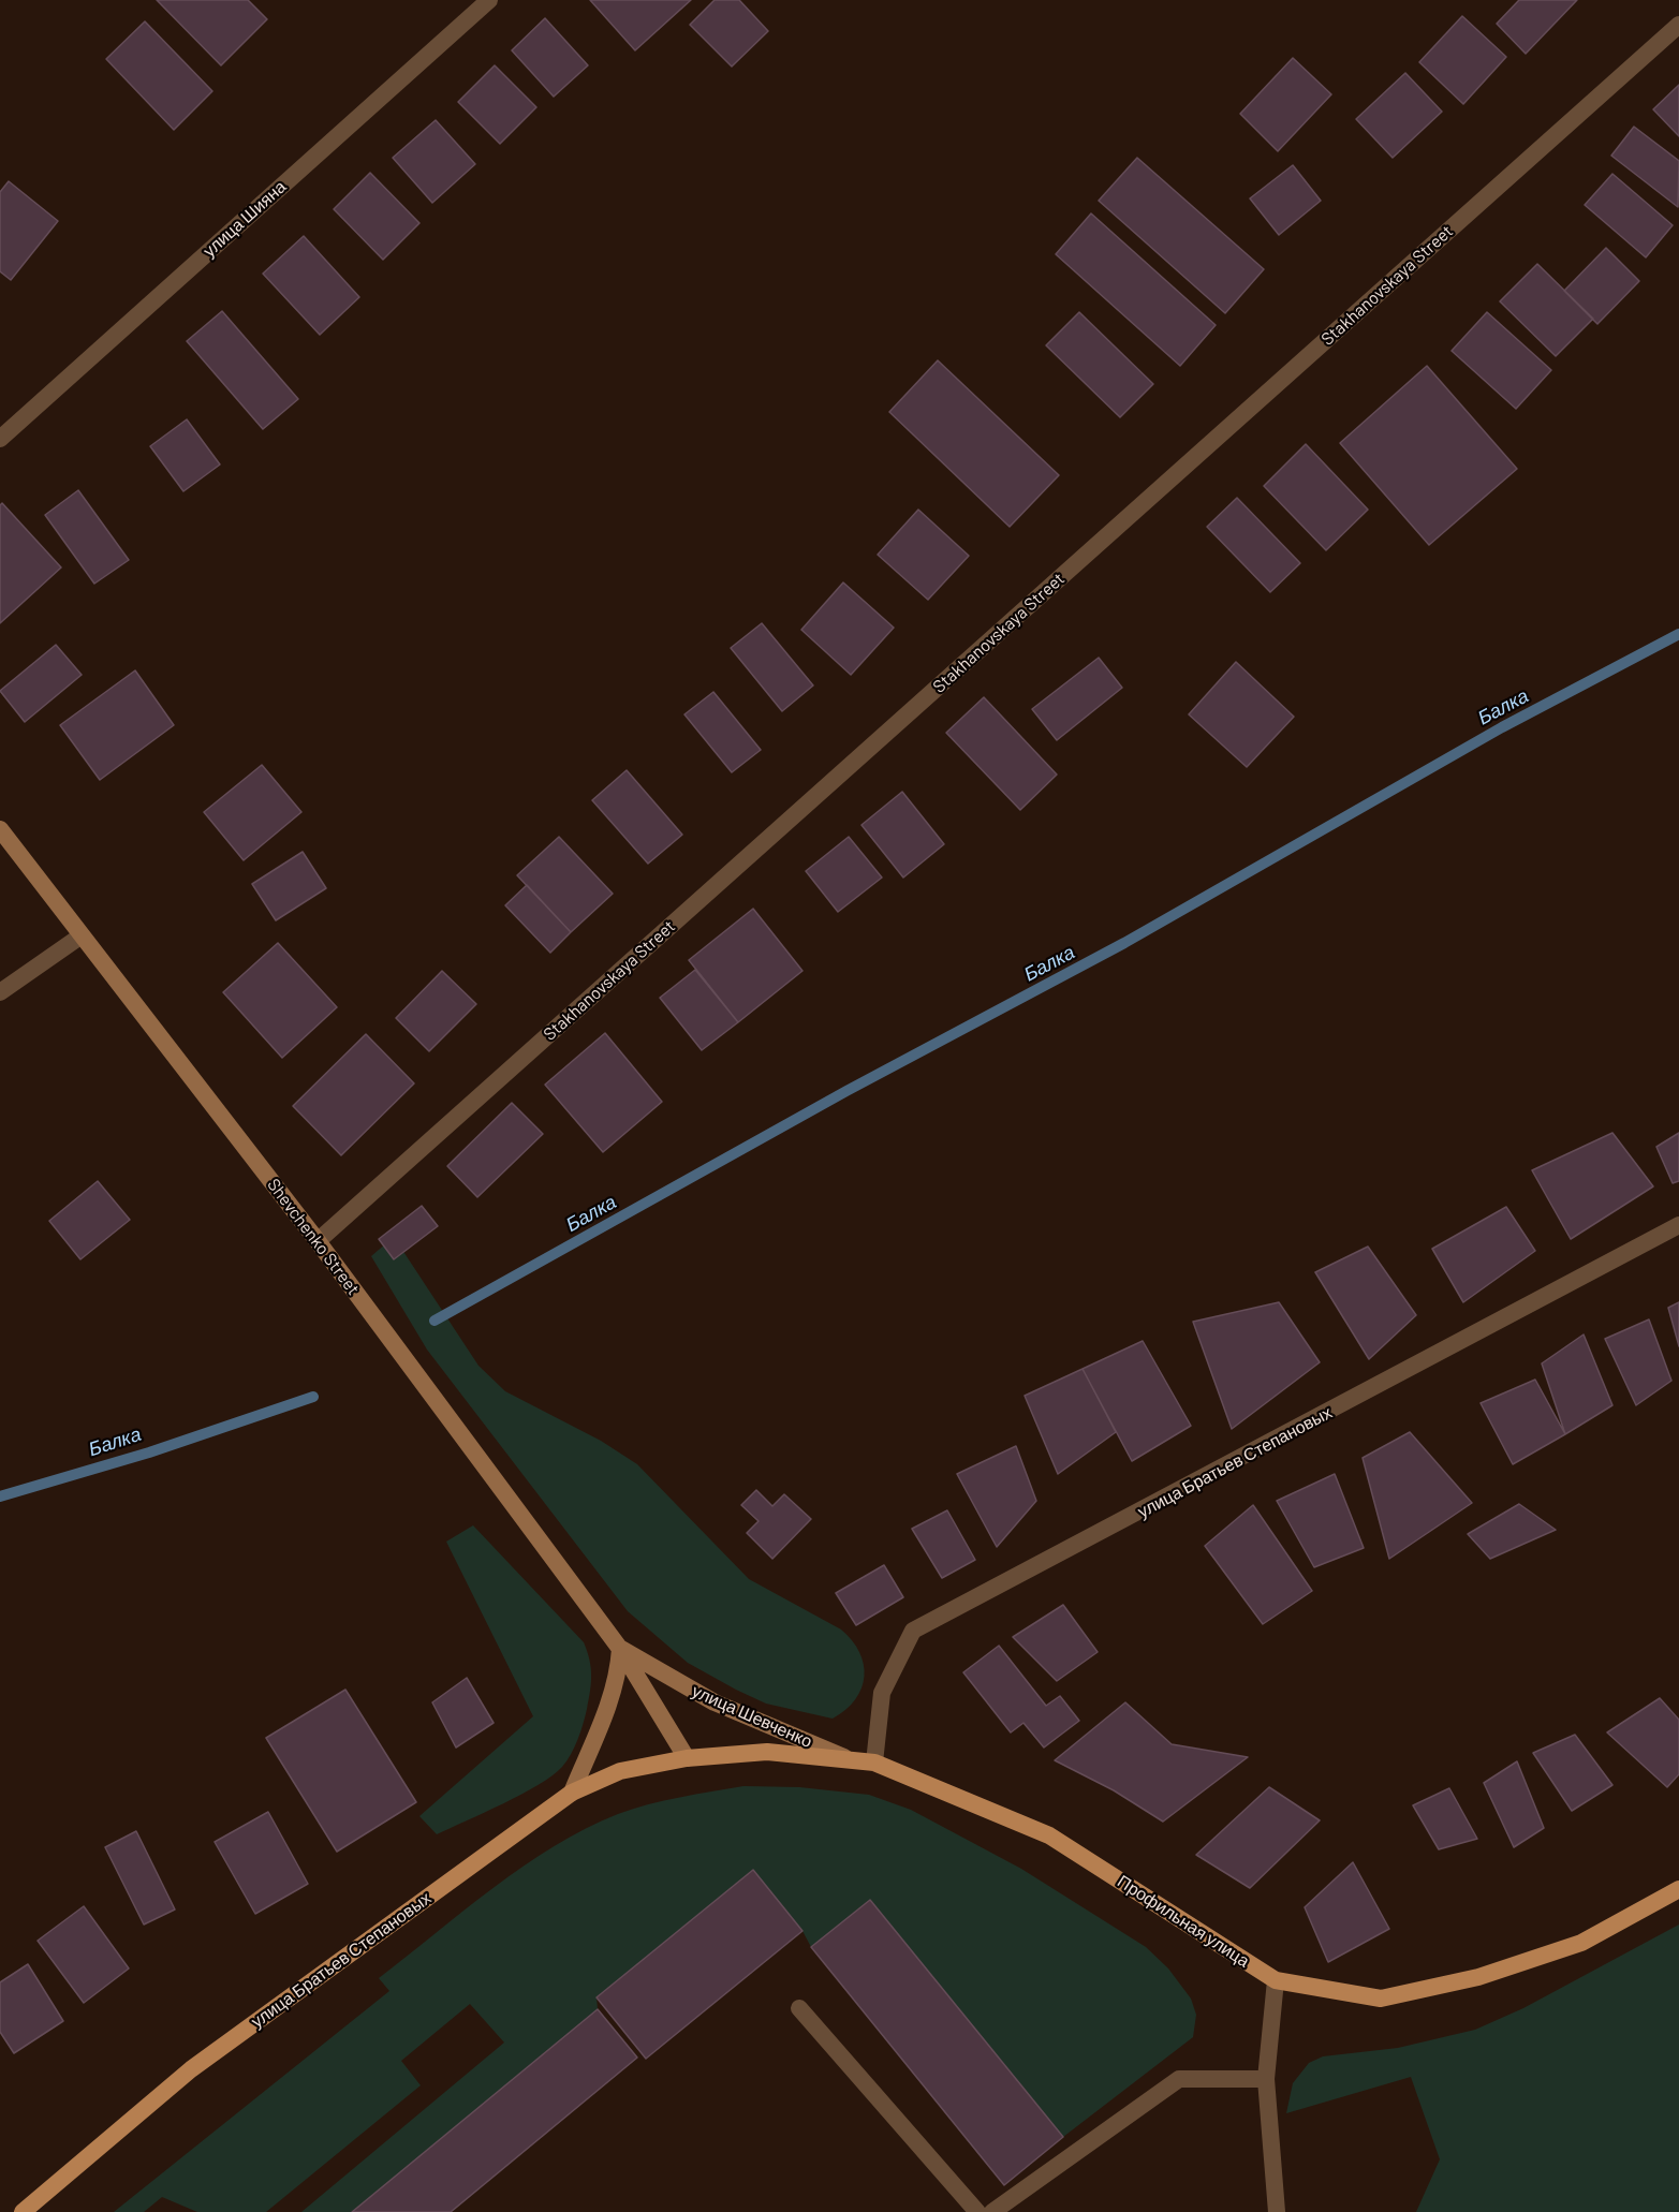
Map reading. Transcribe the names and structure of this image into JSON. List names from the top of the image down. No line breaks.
{"streets":{"main road":["Shevchenko Street","улица Братьев Степановых","улица Шевченко","Профильная улица"],"street":["улица Шияна","Stakhanovskaya Street"]},"crossings":[["Stakhanovskaya Street","Shevchenko Street"],["Shevchenko Street","улица Шевченко"],["улица Братьев Степановых","Профильная улица"],["улица Шевченко","Профильная улица"]],"water":["Балка"]}
